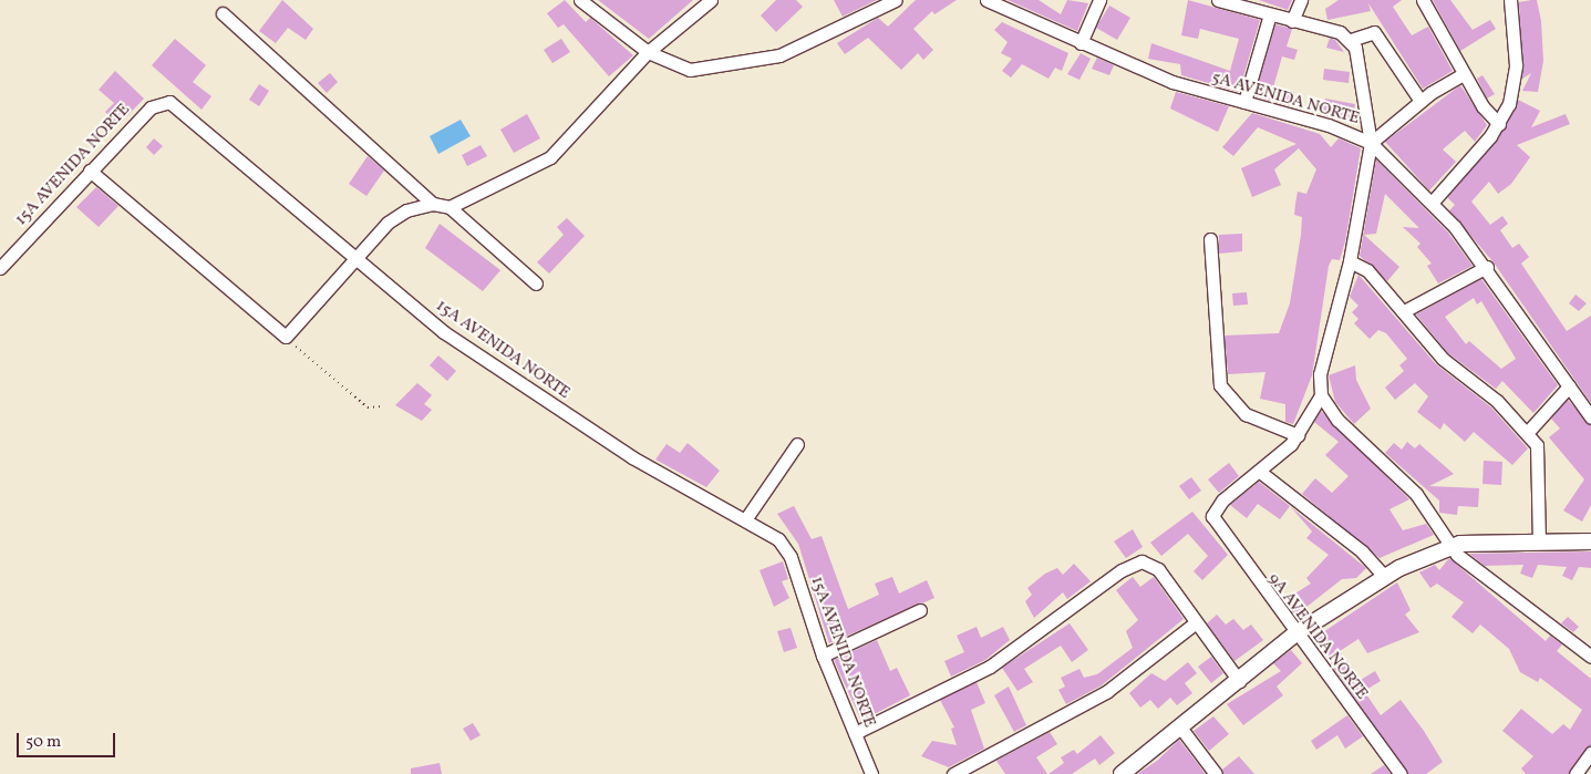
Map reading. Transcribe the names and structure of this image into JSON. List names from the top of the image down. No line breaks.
{"streets":{"street":["5A AVENIDA NORTE","15A AVENIDA NORTE","9A AVENIDA NORTE"]},"scale_bar":"50 m"}
